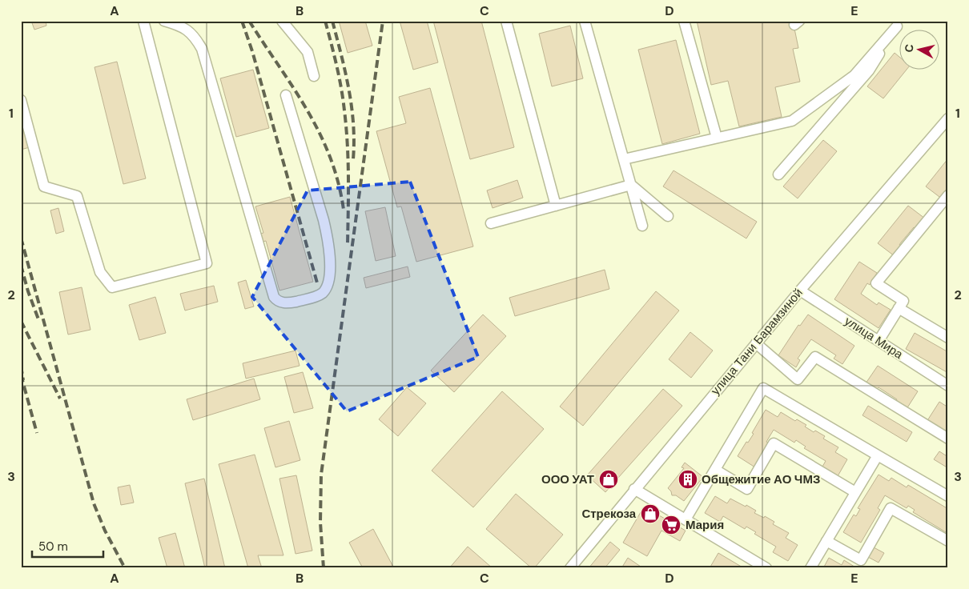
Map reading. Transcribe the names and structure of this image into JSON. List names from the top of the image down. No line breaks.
{"streets":{"street":["улица Мира","улица Тани Барамзиной"]},"crossings":[["улица Мира","улица Тани Барамзиной"]],"places":{"shop":["ООО УАТ","Стрекоза"],"building":["Общежитие АО ЧМЗ"],"supermarket":["Мария"]},"scale_bar":"50 m","north":"left","grid":{"columns":["A","B","C","D","E"],"rows":["1","2","3"]}}
